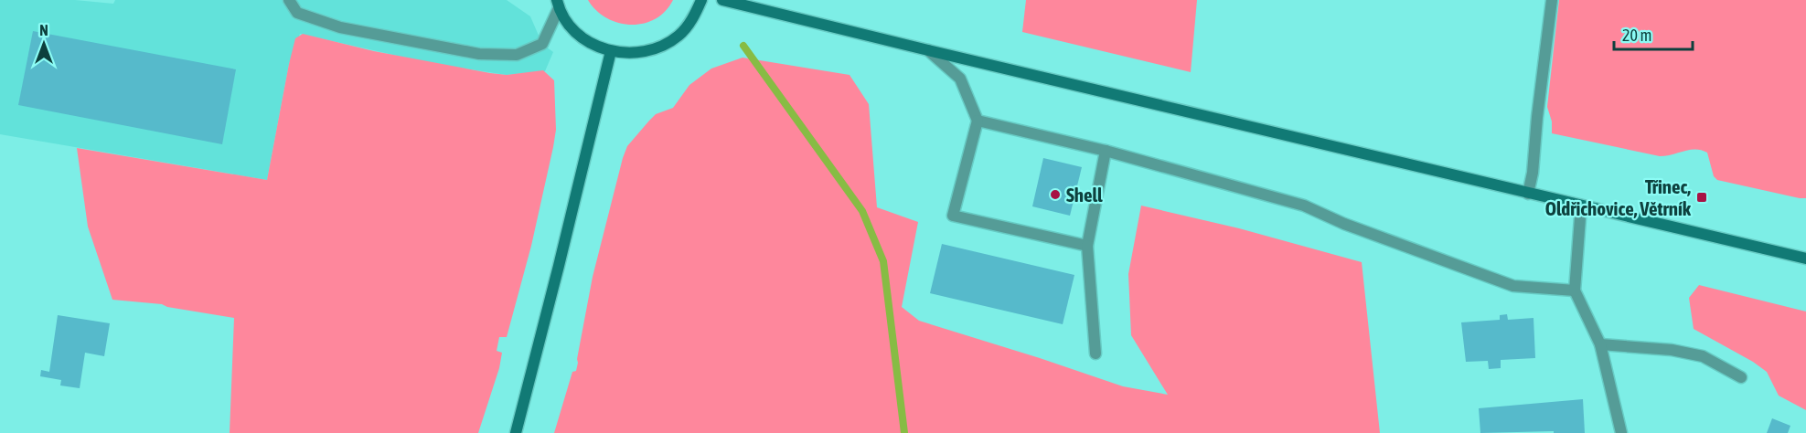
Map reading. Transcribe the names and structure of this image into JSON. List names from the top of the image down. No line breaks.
{"places":{"other":["Shell"],"transit":["Třinec, Oldřichovice, Větrník"]},"scale_bar":"20 m","north":"top"}
